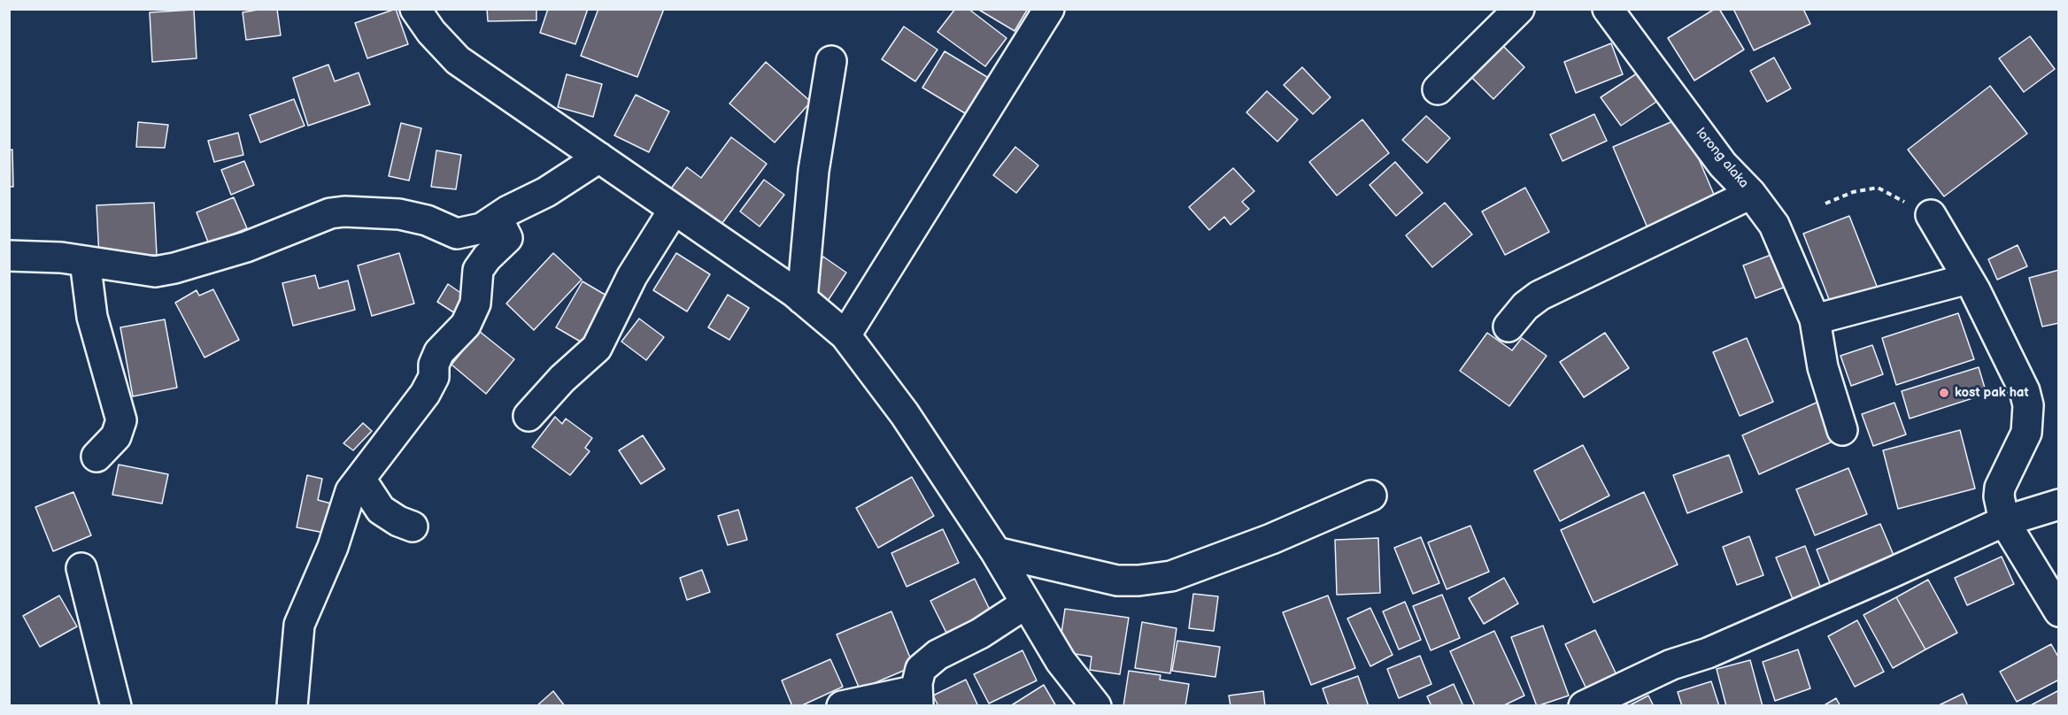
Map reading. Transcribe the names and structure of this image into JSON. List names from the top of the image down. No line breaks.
{"streets":{"street":["lorong alaka"]},"places":["kost pak hat"]}
